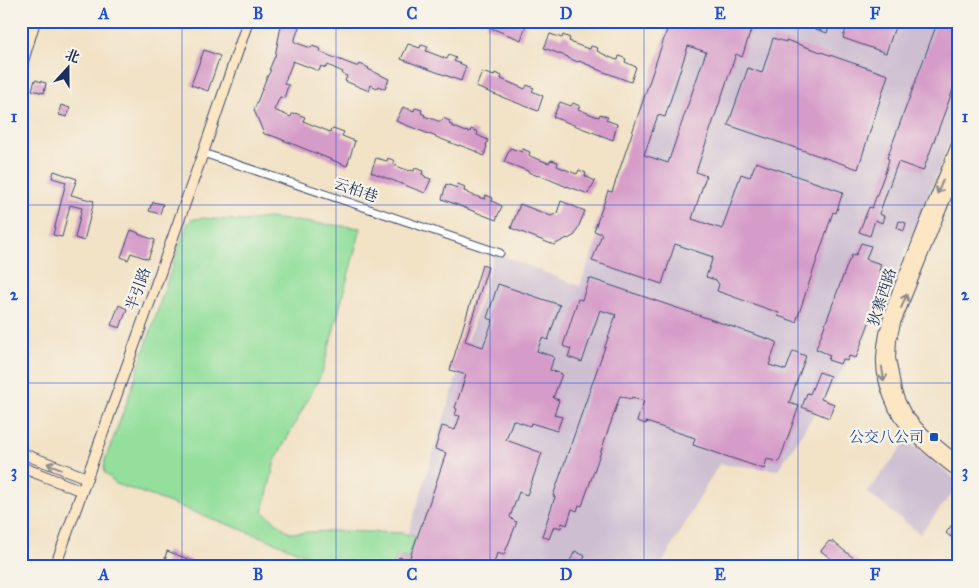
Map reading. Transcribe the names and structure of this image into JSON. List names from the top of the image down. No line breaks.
{"streets":{"main road":["半引路","狄寨西路"],"street":["云柏巷"]},"crossings":[["云柏巷","半引路"]],"places":{"transit":["公交八公司"]},"north":"top","grid":{"columns":["A","B","C","D","E","F"],"rows":["1","2","3"]}}
